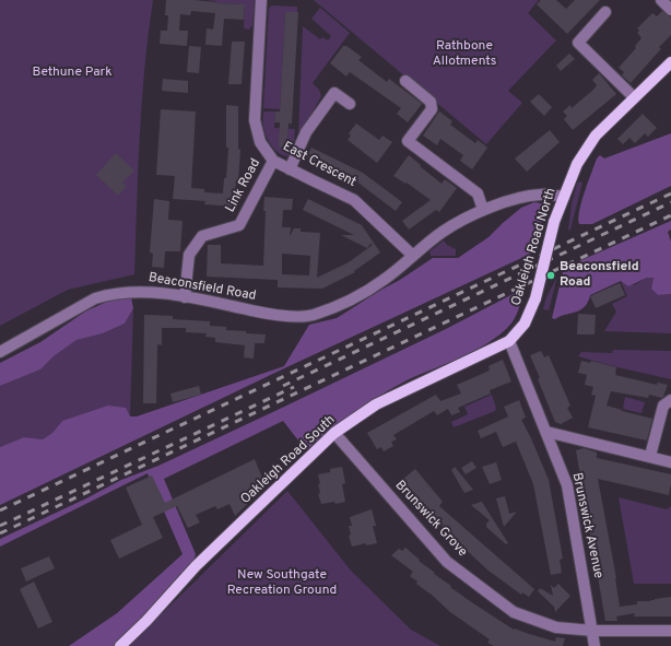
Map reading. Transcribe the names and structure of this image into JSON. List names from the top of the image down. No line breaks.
{"streets":{"main road":["Oakleigh Road North","Oakleigh Road South"],"street":["East Crescent","Link Road","Beaconsfield Road","Brunswick Grove","Brunswick Avenue"]},"crossings":[["East Crescent","Link Road"],["East Crescent","Beaconsfield Road"],["Link Road","Beaconsfield Road"],["Oakleigh Road North","Beaconsfield Road"],["Oakleigh Road North","Oakleigh Road South"],["Oakleigh Road North","Brunswick Avenue"],["Oakleigh Road South","Brunswick Grove"],["Oakleigh Road South","Brunswick Avenue"],["Brunswick Grove","Brunswick Avenue"]],"parks":["Rathbone Allotments","Bethune Park","New Southgate Recreation Ground"],"places":["Beaconsfield Road"]}
